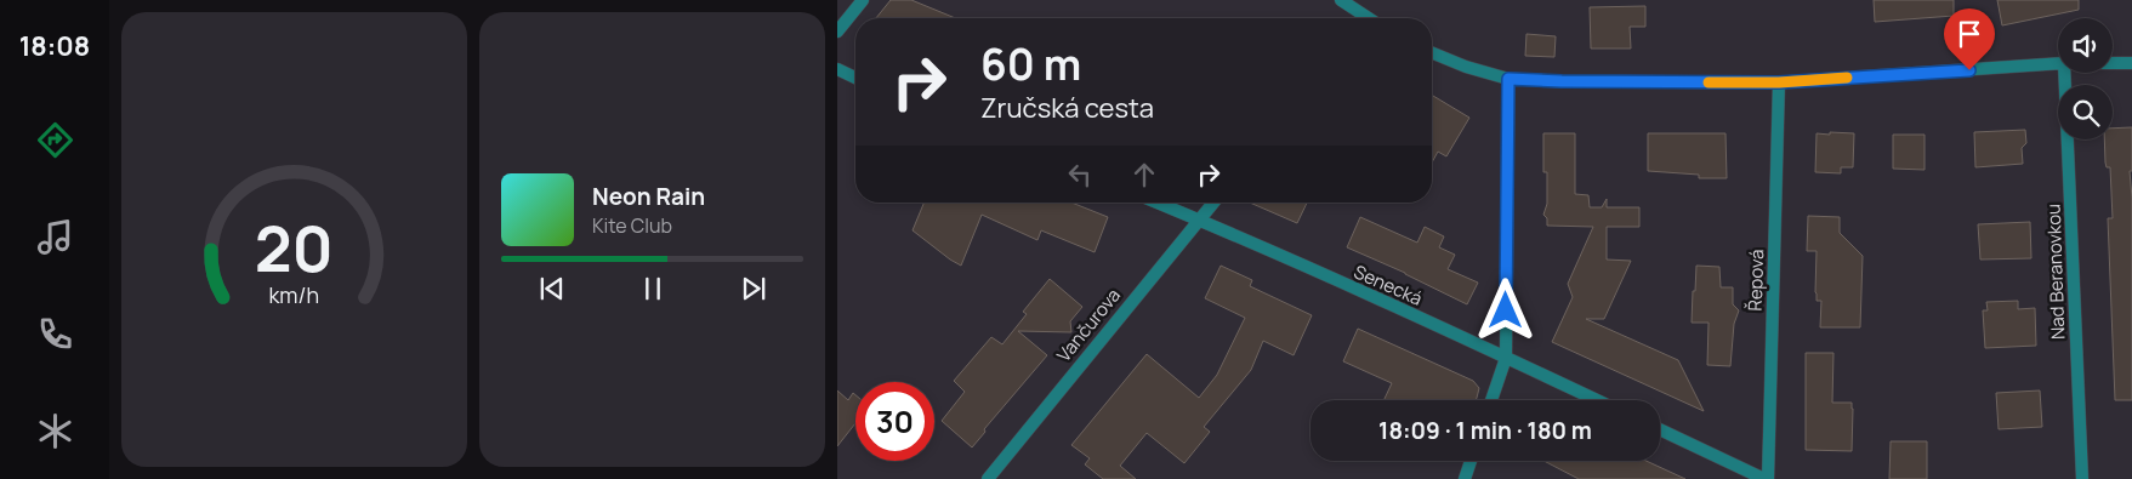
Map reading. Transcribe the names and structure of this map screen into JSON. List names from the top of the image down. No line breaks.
{"streets":{"street":["Nad Beranovkou","Řepová","Senecká","Vančurova"]},"crossings":[["Senecká","Vančurova"]],"page":{"tabs":"18:08","turn":["60 m","Zručská cesta"],"song":["Neon Rain","Kite Club"],"limit":"30","trip":"18:09 · 1 min · 180 m","gauge":["20","km/h"]}}
